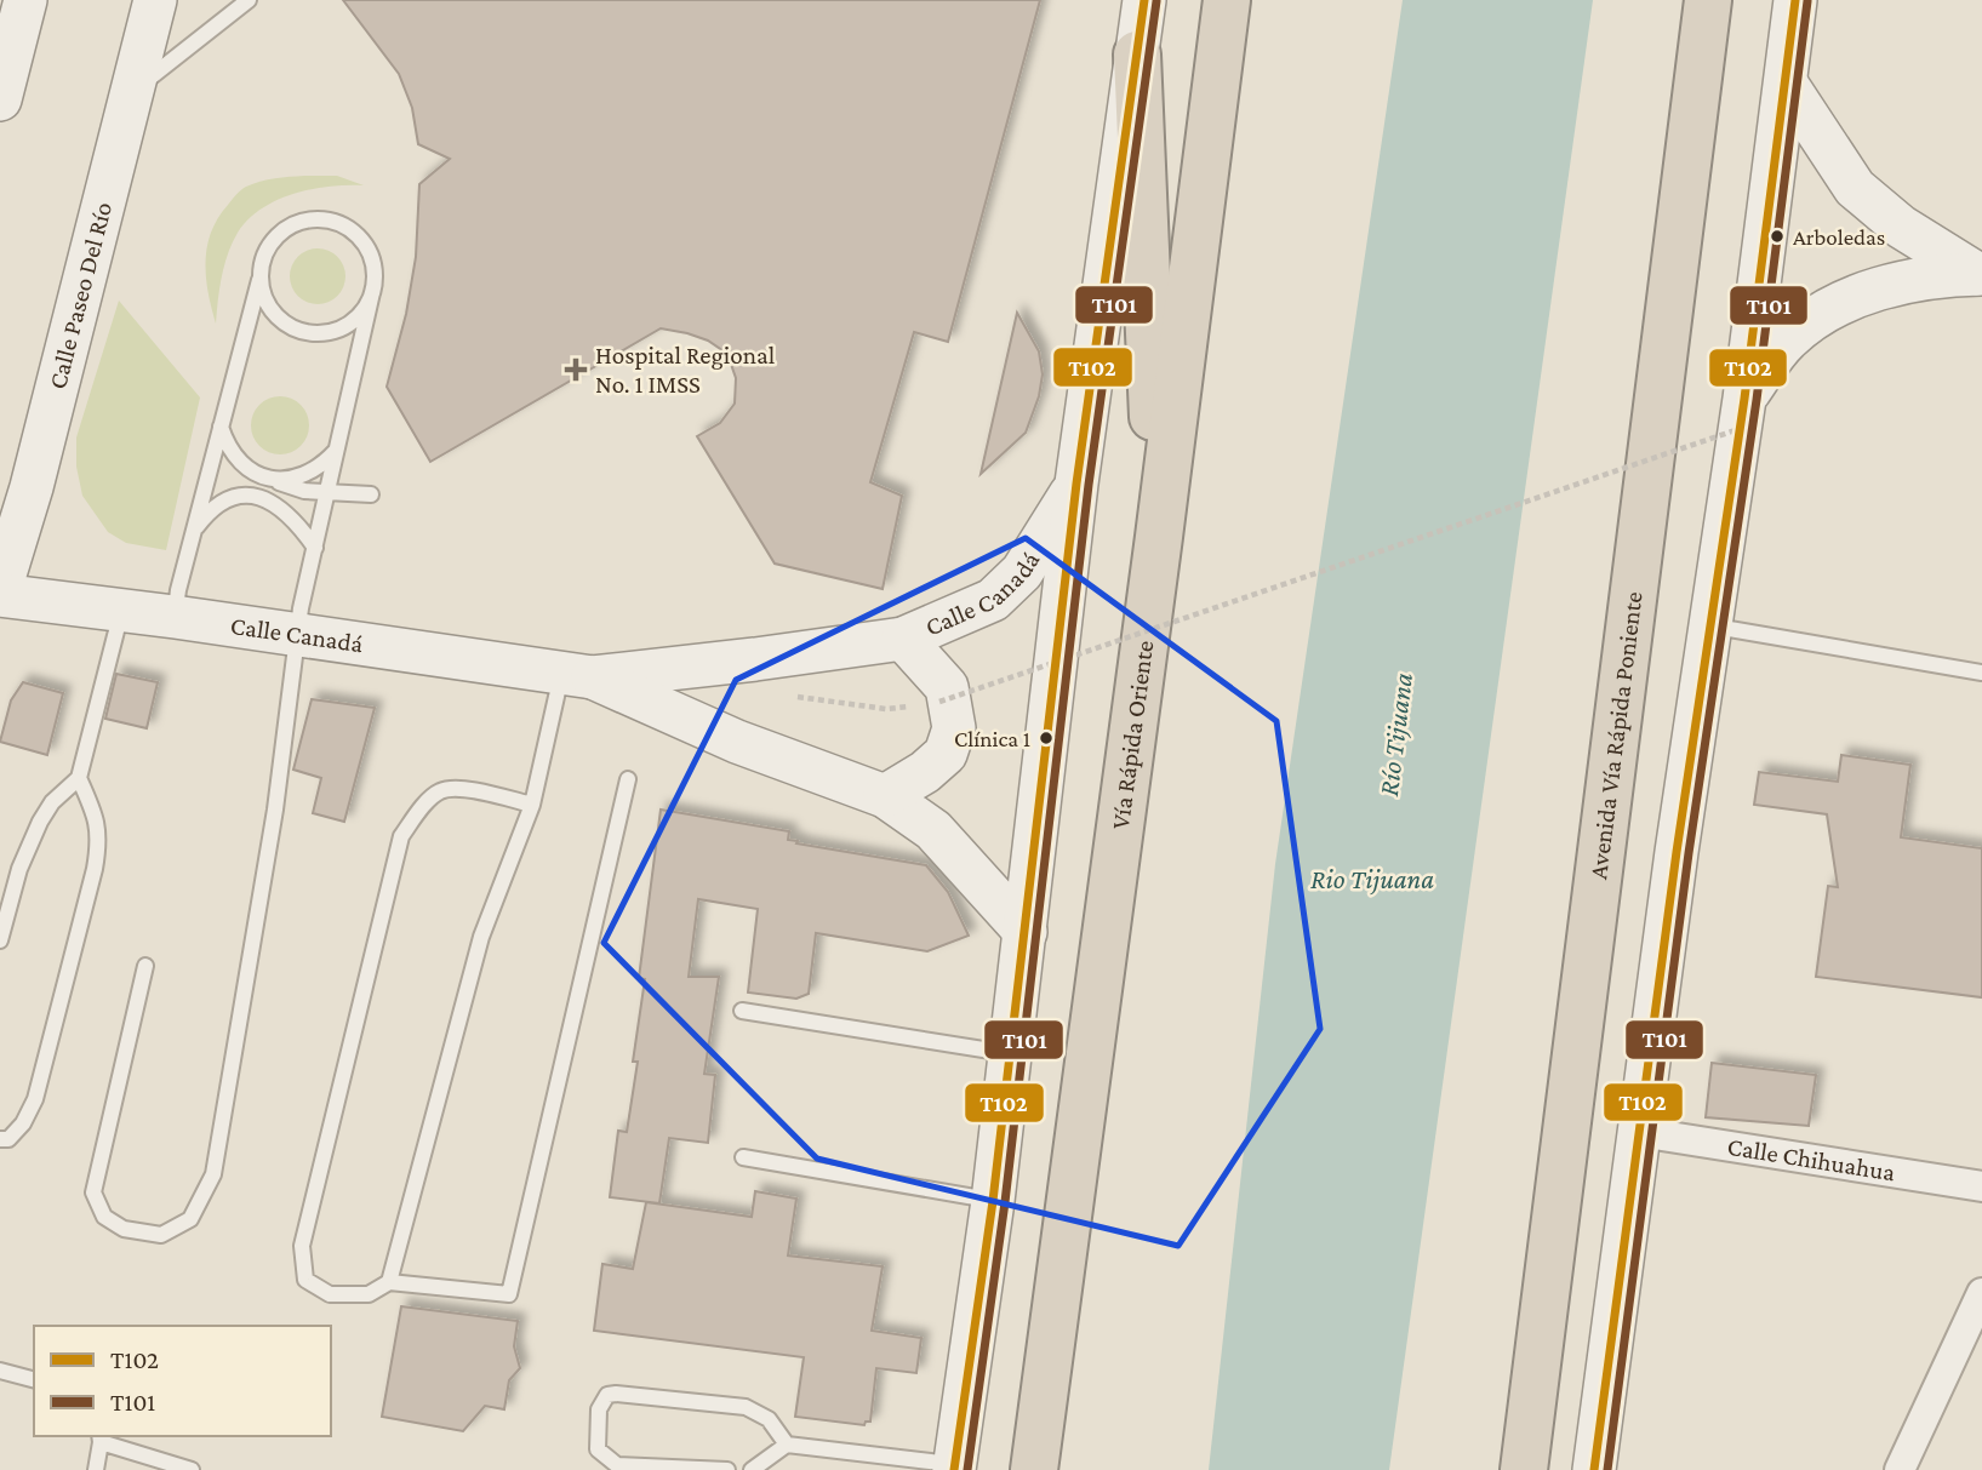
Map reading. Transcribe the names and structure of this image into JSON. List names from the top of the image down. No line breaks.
{"streets":{"highway":["Avenida Vía Rápida Poniente","Vía Rápida Oriente"],"main road":["Calle Paseo Del Río","Calle Canadá"],"street":["Calle Chihuahua"]},"crossings":[["Calle Paseo Del Río","Calle Canadá"]],"water":["Río Tijuana","Rio Tijuana"],"places":{"other":["Arboledas","Clínica 1"],"health":["Hospital Regional No. 1 IMSS"]},"lines":["transit line T102","transit line T101"],"legend":["T102","T101"]}
